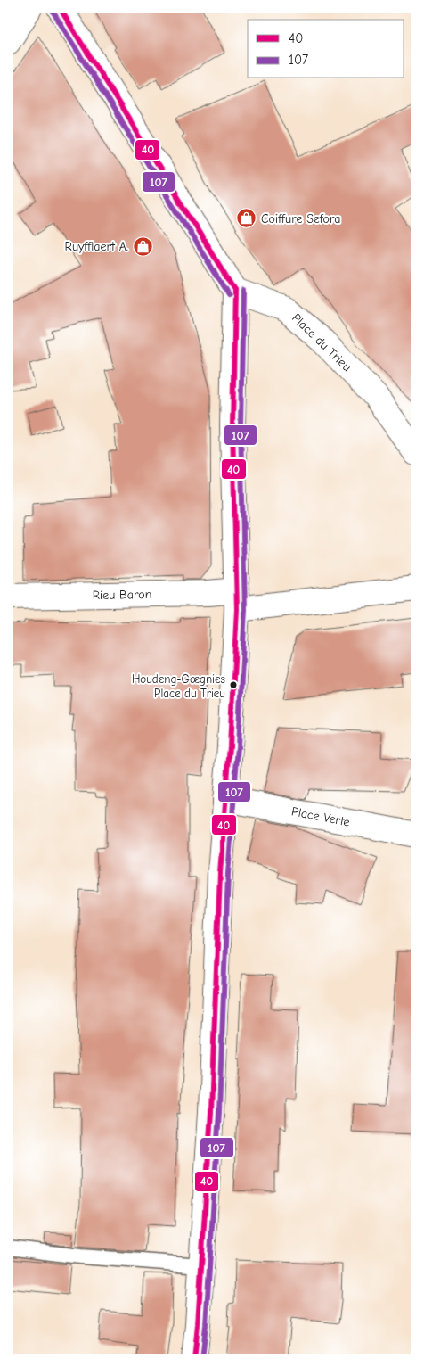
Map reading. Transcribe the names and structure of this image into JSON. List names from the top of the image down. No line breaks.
{"streets":{"street":["Place du Trieu","Rieu Baron","Place Verte"]},"places":{"shop":["Coiffure Sefora","Ruyfflaert A."],"other":["Houdeng-Gœgnies Place du Trieu"]},"lines":["transit line 40","transit line 107"],"legend":["40","107"]}
